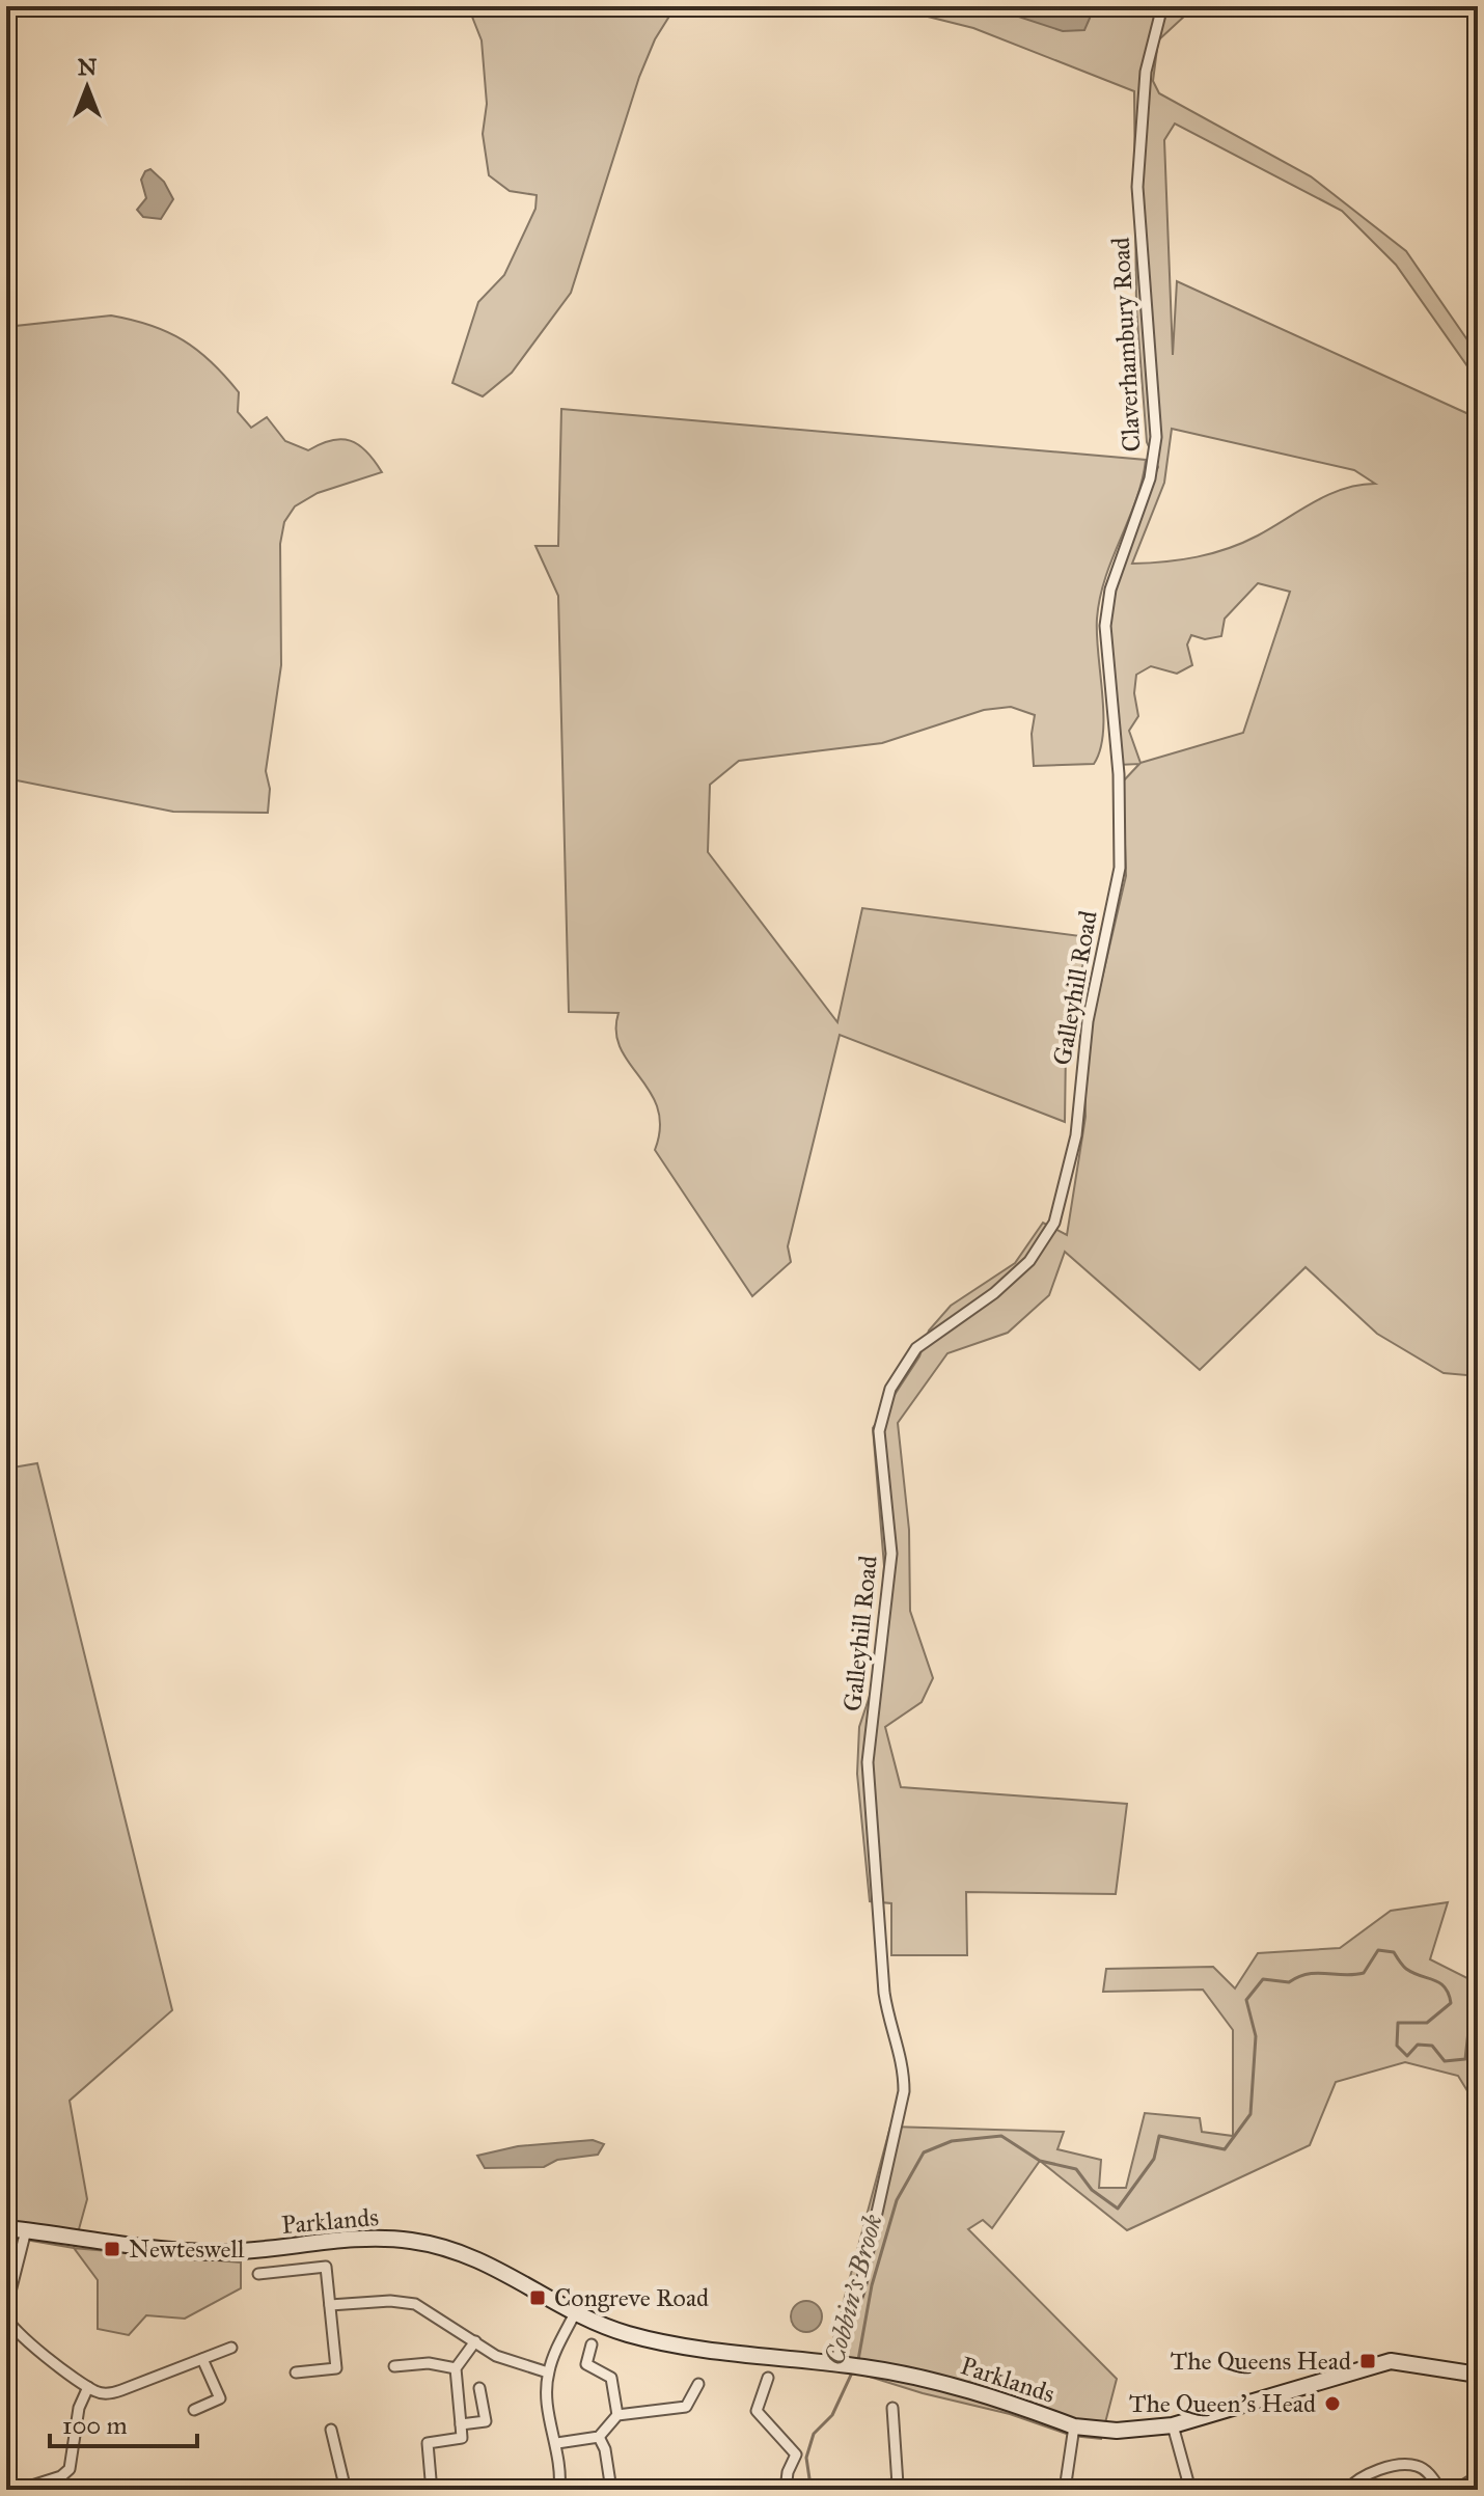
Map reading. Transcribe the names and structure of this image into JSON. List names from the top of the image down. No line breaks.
{"streets":{"street":["Claverhambury Road","Galleyhill Road","Parklands"]},"crossings":[["Claverhambury Road","Galleyhill Road"],["Galleyhill Road","Parklands"]],"water":["Cobbin's Brook"],"places":{"transit":["Newteswell","Congreve Road","The Queens Head"],"other":["The Queen's Head"]},"scale_bar":"100 m","north":"top"}
